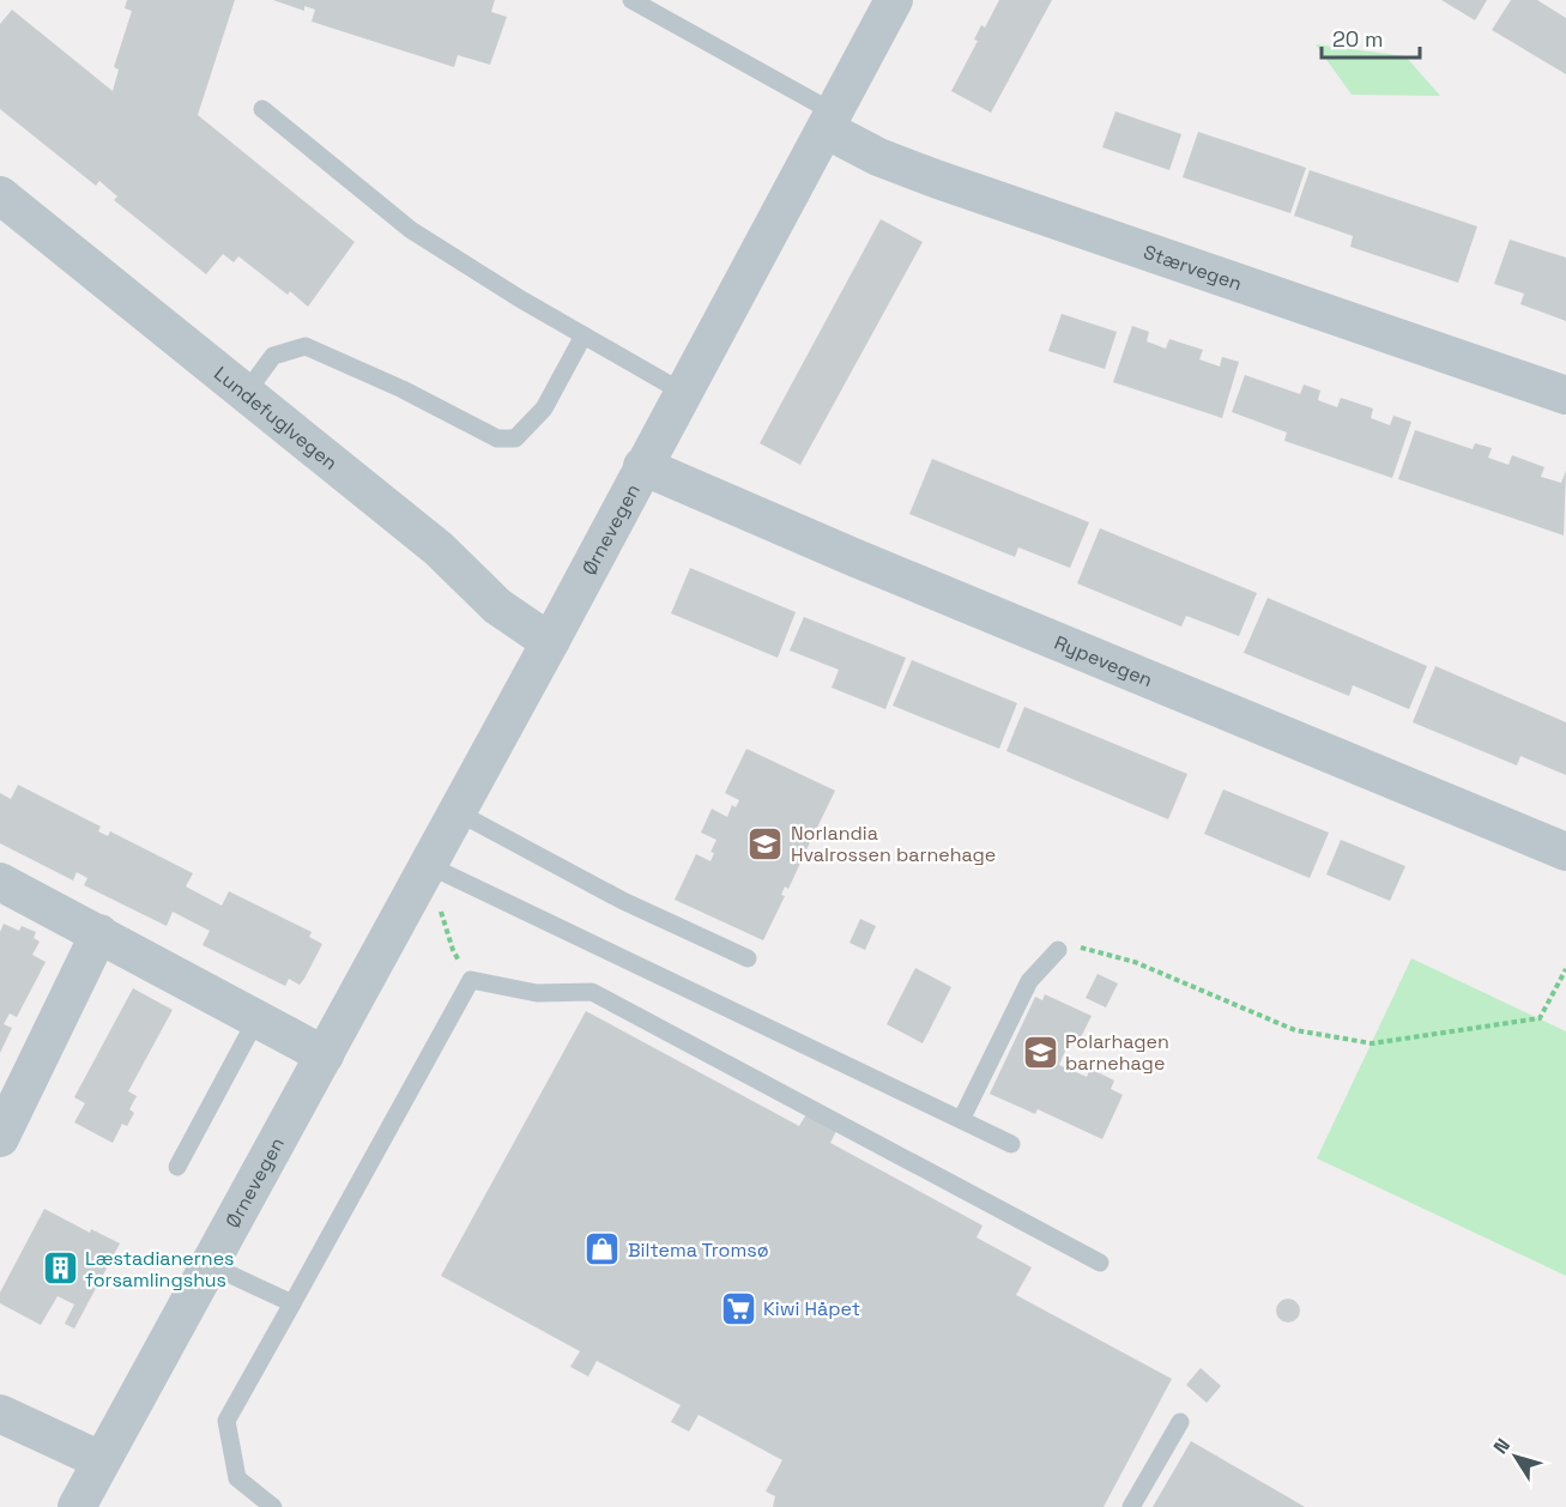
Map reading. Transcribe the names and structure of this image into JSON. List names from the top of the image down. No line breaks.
{"streets":{"street":["Stærvegen","Lundefuglvegen","Ørnevegen","Rypevegen"]},"crossings":[["Stærvegen","Ørnevegen"],["Lundefuglvegen","Ørnevegen"],["Ørnevegen","Rypevegen"]],"places":{"school or university":["Norlandia Hvalrossen barnehage","Polarhagen barnehage"],"shop":["Biltema Tromsø"],"building":["Læstadianernes forsamlingshus"],"supermarket":["Kiwi Håpet"]},"scale_bar":"20 m","north":"top left"}
